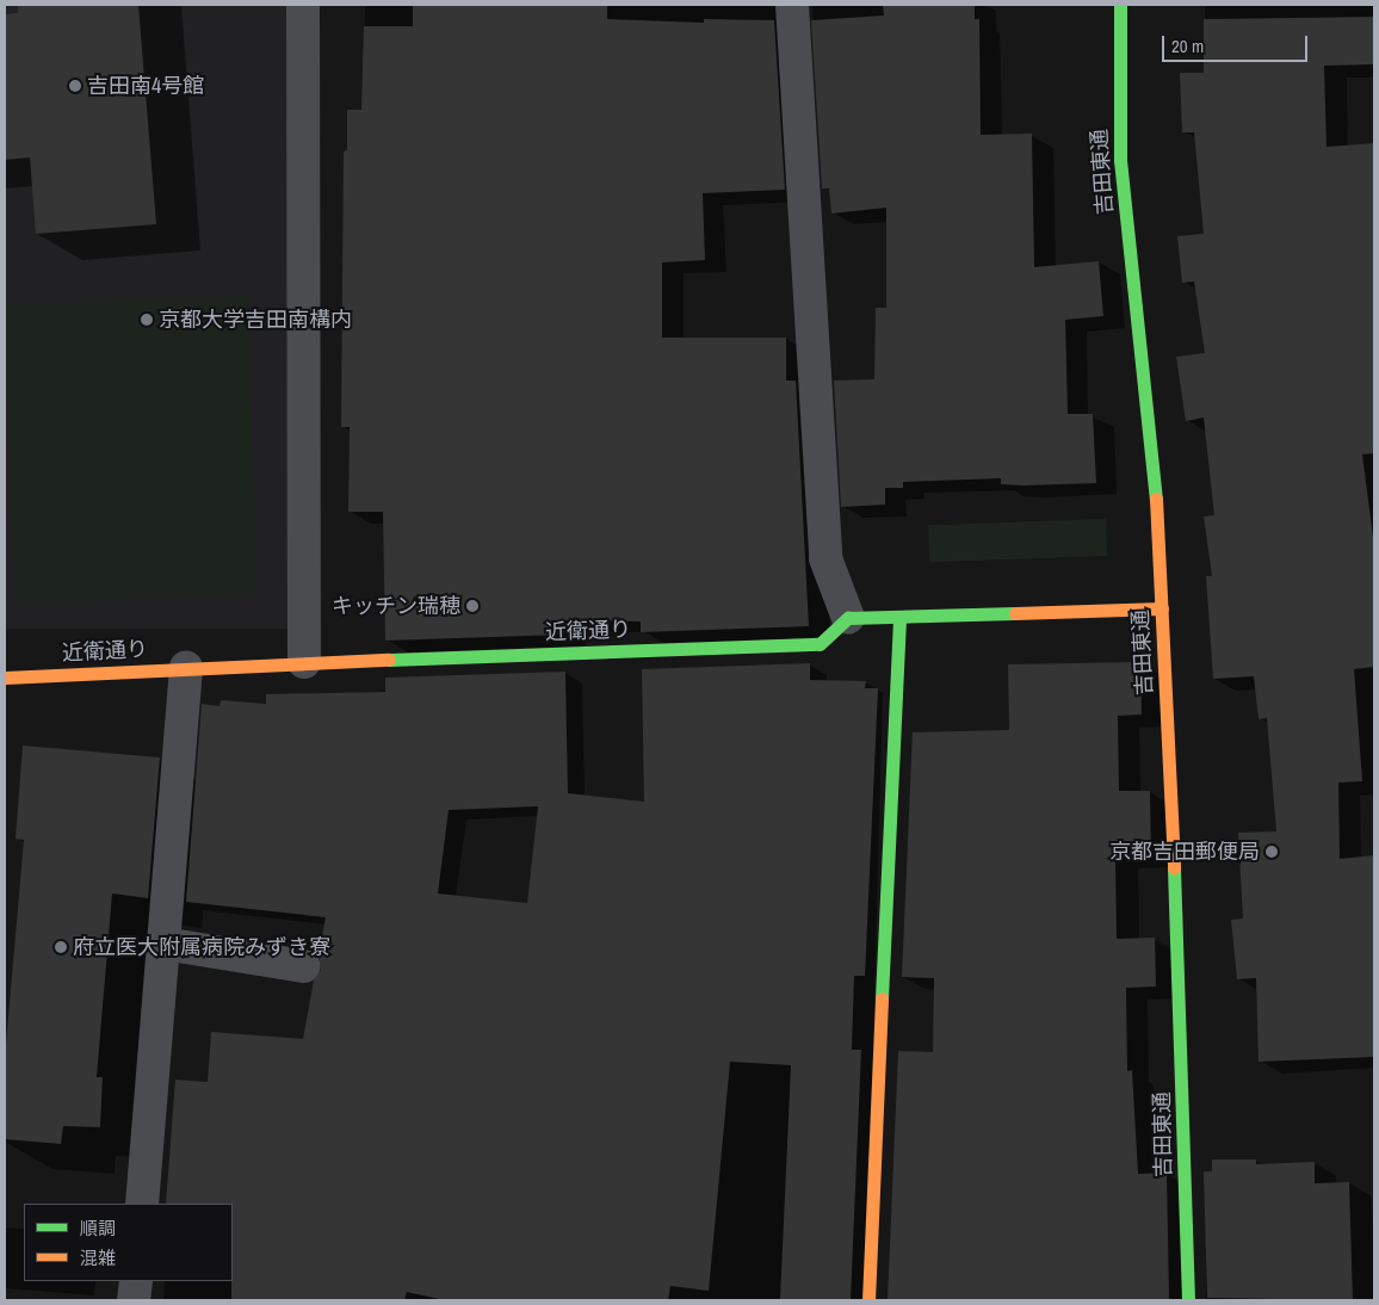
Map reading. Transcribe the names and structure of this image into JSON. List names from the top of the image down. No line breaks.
{"streets":{"street":["吉田東通","近衛通り"]},"places":["吉田南4号館","京都大学吉田南構内","キッチン瑞穂","京都吉田郵便局","府立医大附属病院みずき寮"],"legend":["順調","混雑"],"scale_bar":"20 m"}
